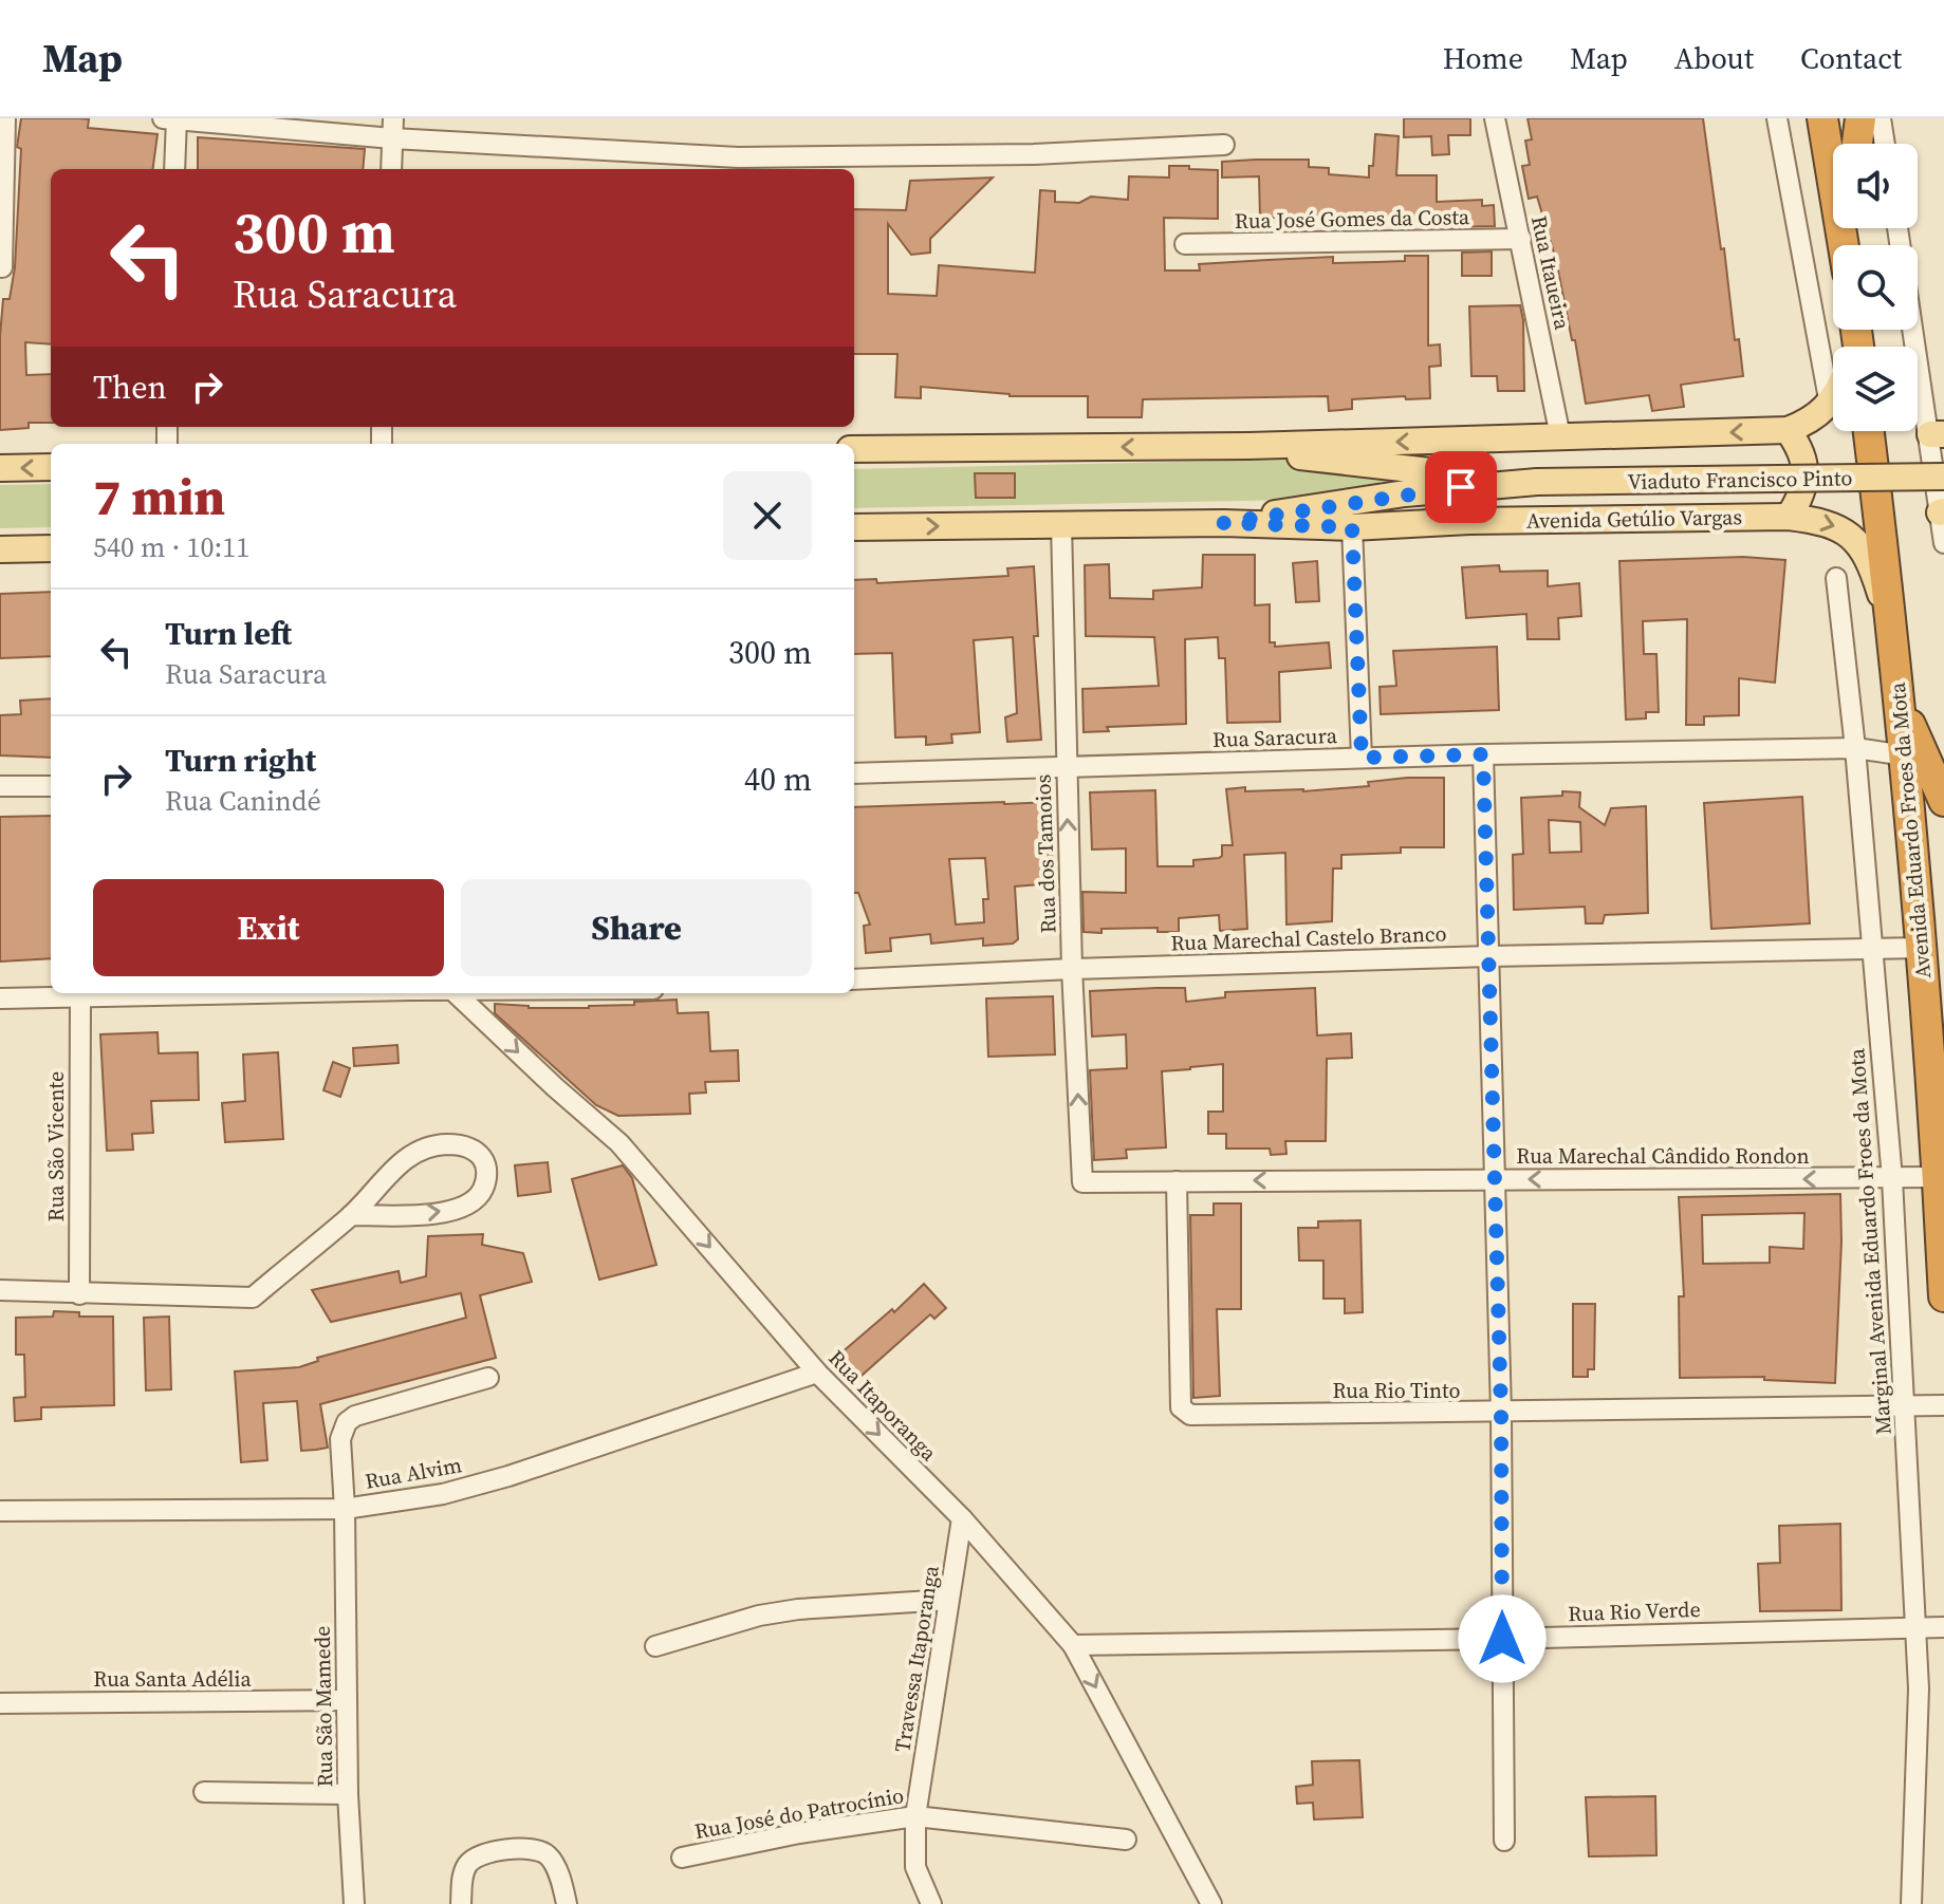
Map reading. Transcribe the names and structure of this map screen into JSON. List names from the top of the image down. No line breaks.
{"streets":{"highway":["Avenida Eduardo Froes da Mota"],"main road":["Viaduto Francisco Pinto","Avenida Getúlio Vargas"],"street":["Rua José Gomes da Costa","Rua Itaueira","Rua Saracura","Rua dos Tamoios","Rua Marechal Castelo Branco","Rua São Vicente","Rua Marechal Cândido Rondon","Marginal Avenida Eduardo Froes da Mota","Rua Rio Tinto","Rua Itaporanga","Rua Alvim","Rua Rio Verde","Travessa Itaporanga","Rua Santa Adélia","Rua São Mamede","Rua José do Patrocínio"]},"crossings":[["Rua José Gomes da Costa","Rua Itaueira"],["Rua Itaueira","Avenida Getúlio Vargas"],["Viaduto Francisco Pinto","Avenida Getúlio Vargas"],["Avenida Getúlio Vargas","Avenida Eduardo Froes da Mota"],["Avenida Getúlio Vargas","Rua dos Tamoios"],["Rua Saracura","Avenida Eduardo Froes da Mota"],["Rua Saracura","Rua dos Tamoios"],["Rua Saracura","Marginal Avenida Eduardo Froes da Mota"],["Avenida Eduardo Froes da Mota","Rua Marechal Castelo Branco"],["Avenida Eduardo Froes da Mota","Rua Marechal Cândido Rondon"],["Rua dos Tamoios","Rua Marechal Castelo Branco"],["Rua dos Tamoios","Rua Marechal Cândido Rondon"],["Rua Marechal Castelo Branco","Marginal Avenida Eduardo Froes da Mota"],["Rua Marechal Cândido Rondon","Marginal Avenida Eduardo Froes da Mota"],["Rua Marechal Cândido Rondon","Rua Rio Tinto"],["Marginal Avenida Eduardo Froes da Mota","Rua Rio Tinto"],["Marginal Avenida Eduardo Froes da Mota","Rua Rio Verde"],["Rua Itaporanga","Rua Alvim"],["Rua Itaporanga","Rua Rio Verde"],["Rua Itaporanga","Travessa Itaporanga"],["Rua Alvim","Rua São Mamede"],["Travessa Itaporanga","Rua José do Patrocínio"],["Rua Santa Adélia","Rua São Mamede"]],"one_way":["Rua dos Tamoios","Rua Marechal Cândido Rondon","Rua Itaporanga"],"page":{"header":"Map","nav":["Home","Map","About","Contact"],"turn":["300 m","Rua Saracura"],"then":"Then","heading":["7 min","540 m · 10:11"],"list":[{"name":"Turn left","note":"Rua Saracura","value":"300 m"},{"name":"Turn right","note":"Rua Canindé","value":"40 m"}],"buttons":["Exit","Share"]}}
